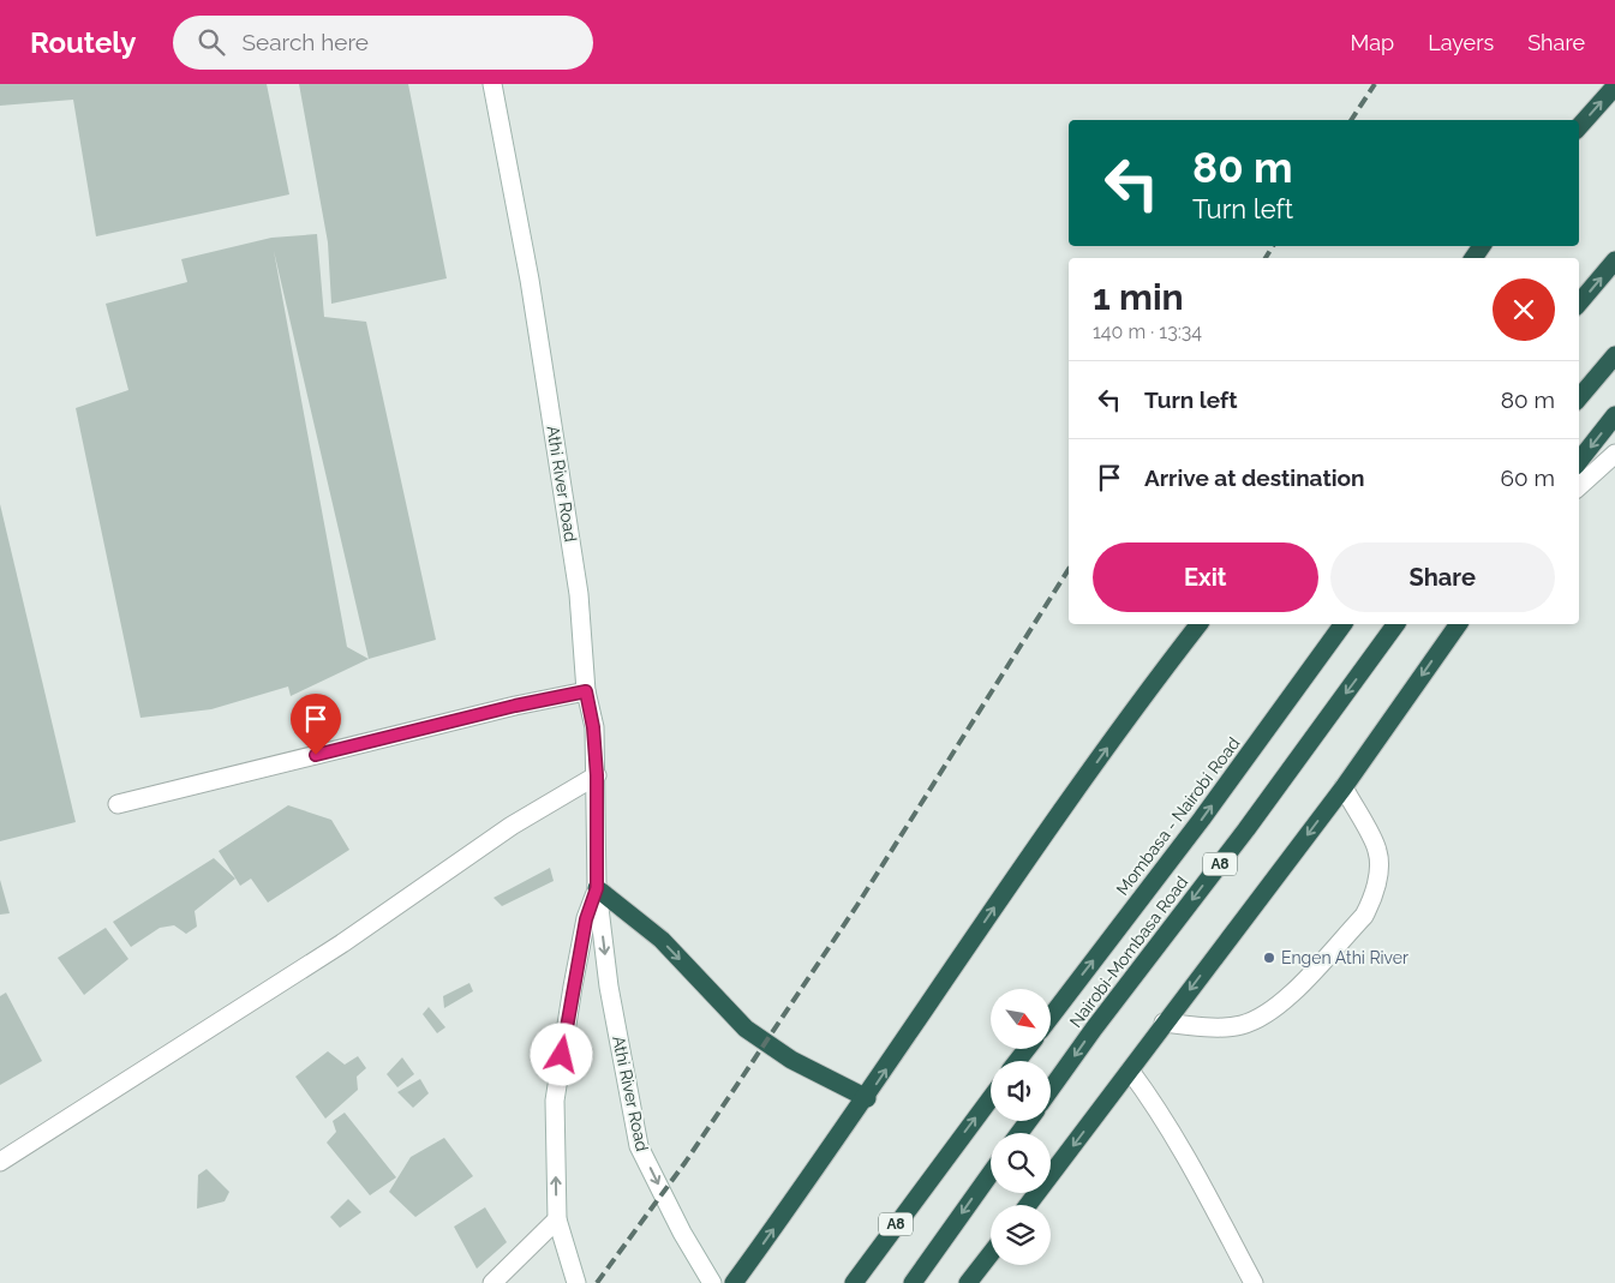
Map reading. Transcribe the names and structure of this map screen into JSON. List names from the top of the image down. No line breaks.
{"streets":{"highway":["Mombasa - Nairobi Road","A8","Nairobi-Mombasa Road"],"main road":["Athi River Road"]},"places":["Engen Athi River"],"north":"bottom right","page":{"header":"Routely","search":"Search here","nav":["Map","Layers","Share"],"turn":["80 m","Turn left"],"heading":["1 min","140 m · 13:34"],"list":[{"name":"Turn left","value":"80 m"},{"name":"Arrive at destination","value":"60 m"}],"buttons":["Exit","Share"]}}
